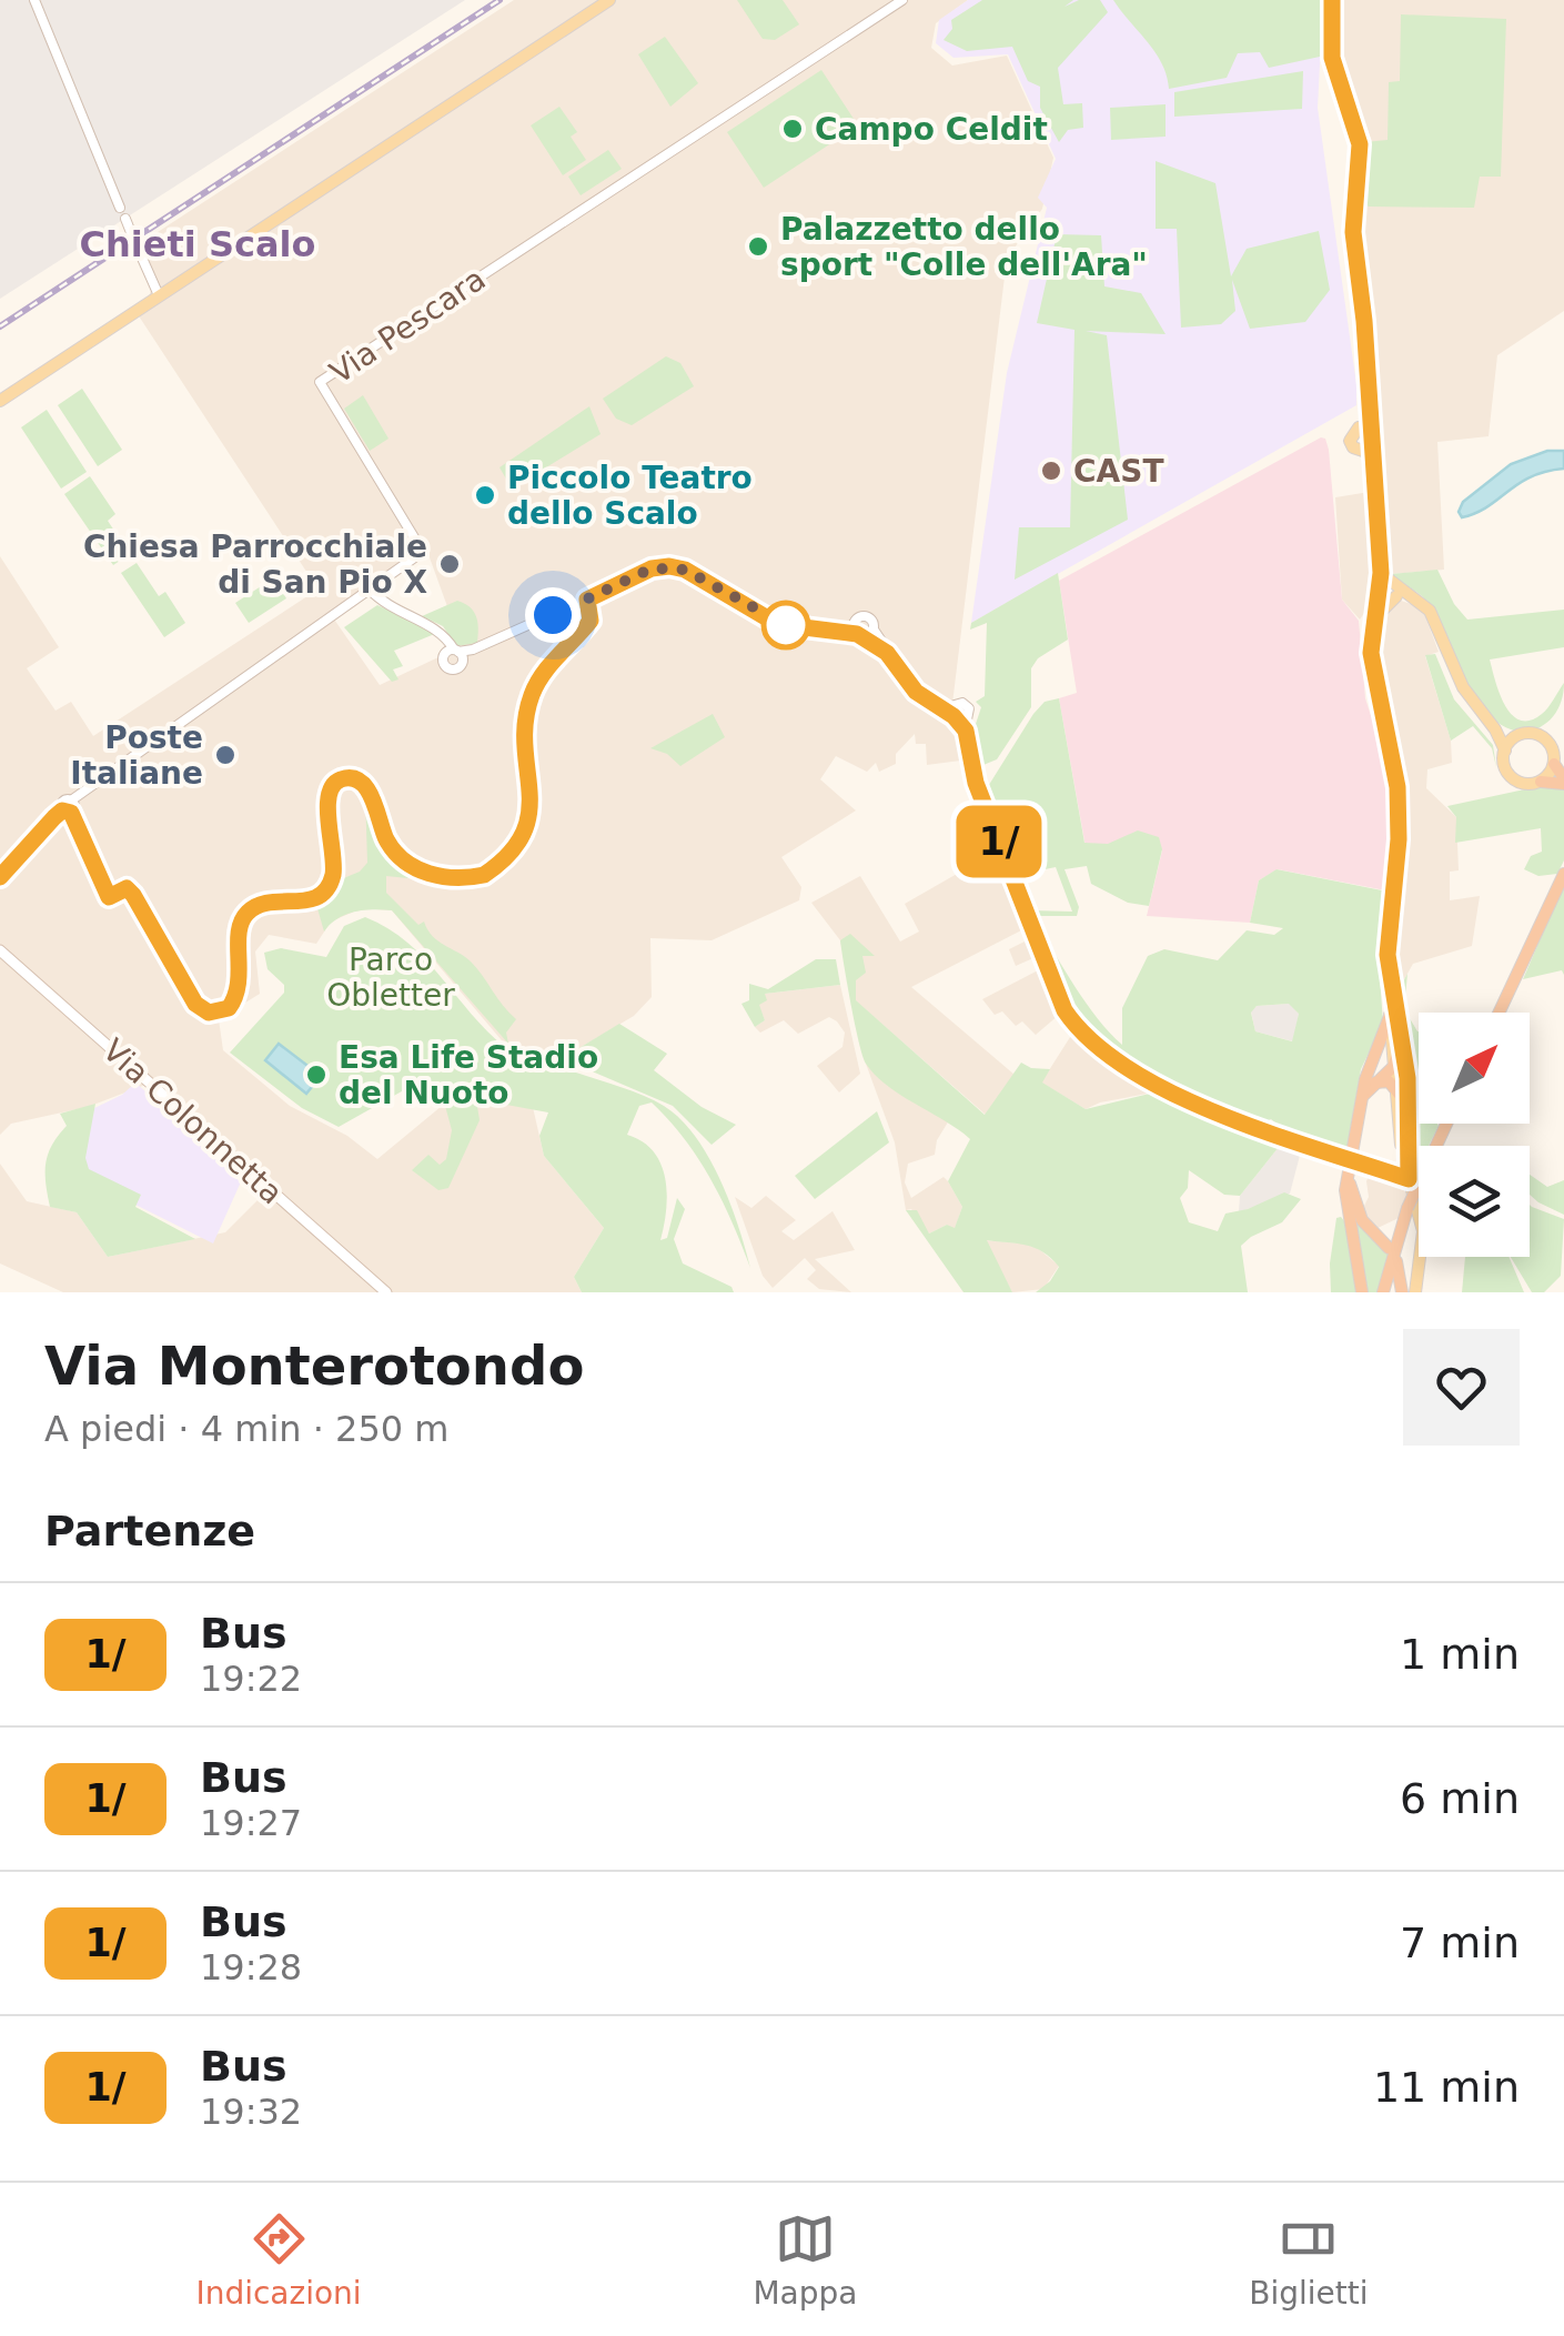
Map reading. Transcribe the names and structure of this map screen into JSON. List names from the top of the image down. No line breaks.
{"streets":{"main road":["Via Colonnetta"],"street":["Via Pescara"]},"districts":["Chieti Scalo"],"parks":["Parco Obletter"],"places":["Campo Celdit","Palazzetto dello sport \"Colle dell'Ara\"","CAST","Piccolo Teatro dello Scalo","Chiesa Parrocchiale di San Pio X","Poste Italiane","Esa Life Stadio del Nuoto"],"lines":["bus line 1/"],"north":"top right","page":{"on_map":"1/","heading":[["Via Monterotondo","A piedi · 4 min · 250 m"],"Partenze"],"list":[{"mark":"1/","name":"Bus","note":"19:22","value":"1 min"},{"mark":"1/","name":"Bus","note":"19:27","value":"6 min"},{"mark":"1/","name":"Bus","note":"19:28","value":"7 min"},{"mark":"1/","name":"Bus","note":"19:32","value":"11 min"}],"tabs":["Indicazioni","Mappa","Biglietti"]}}
